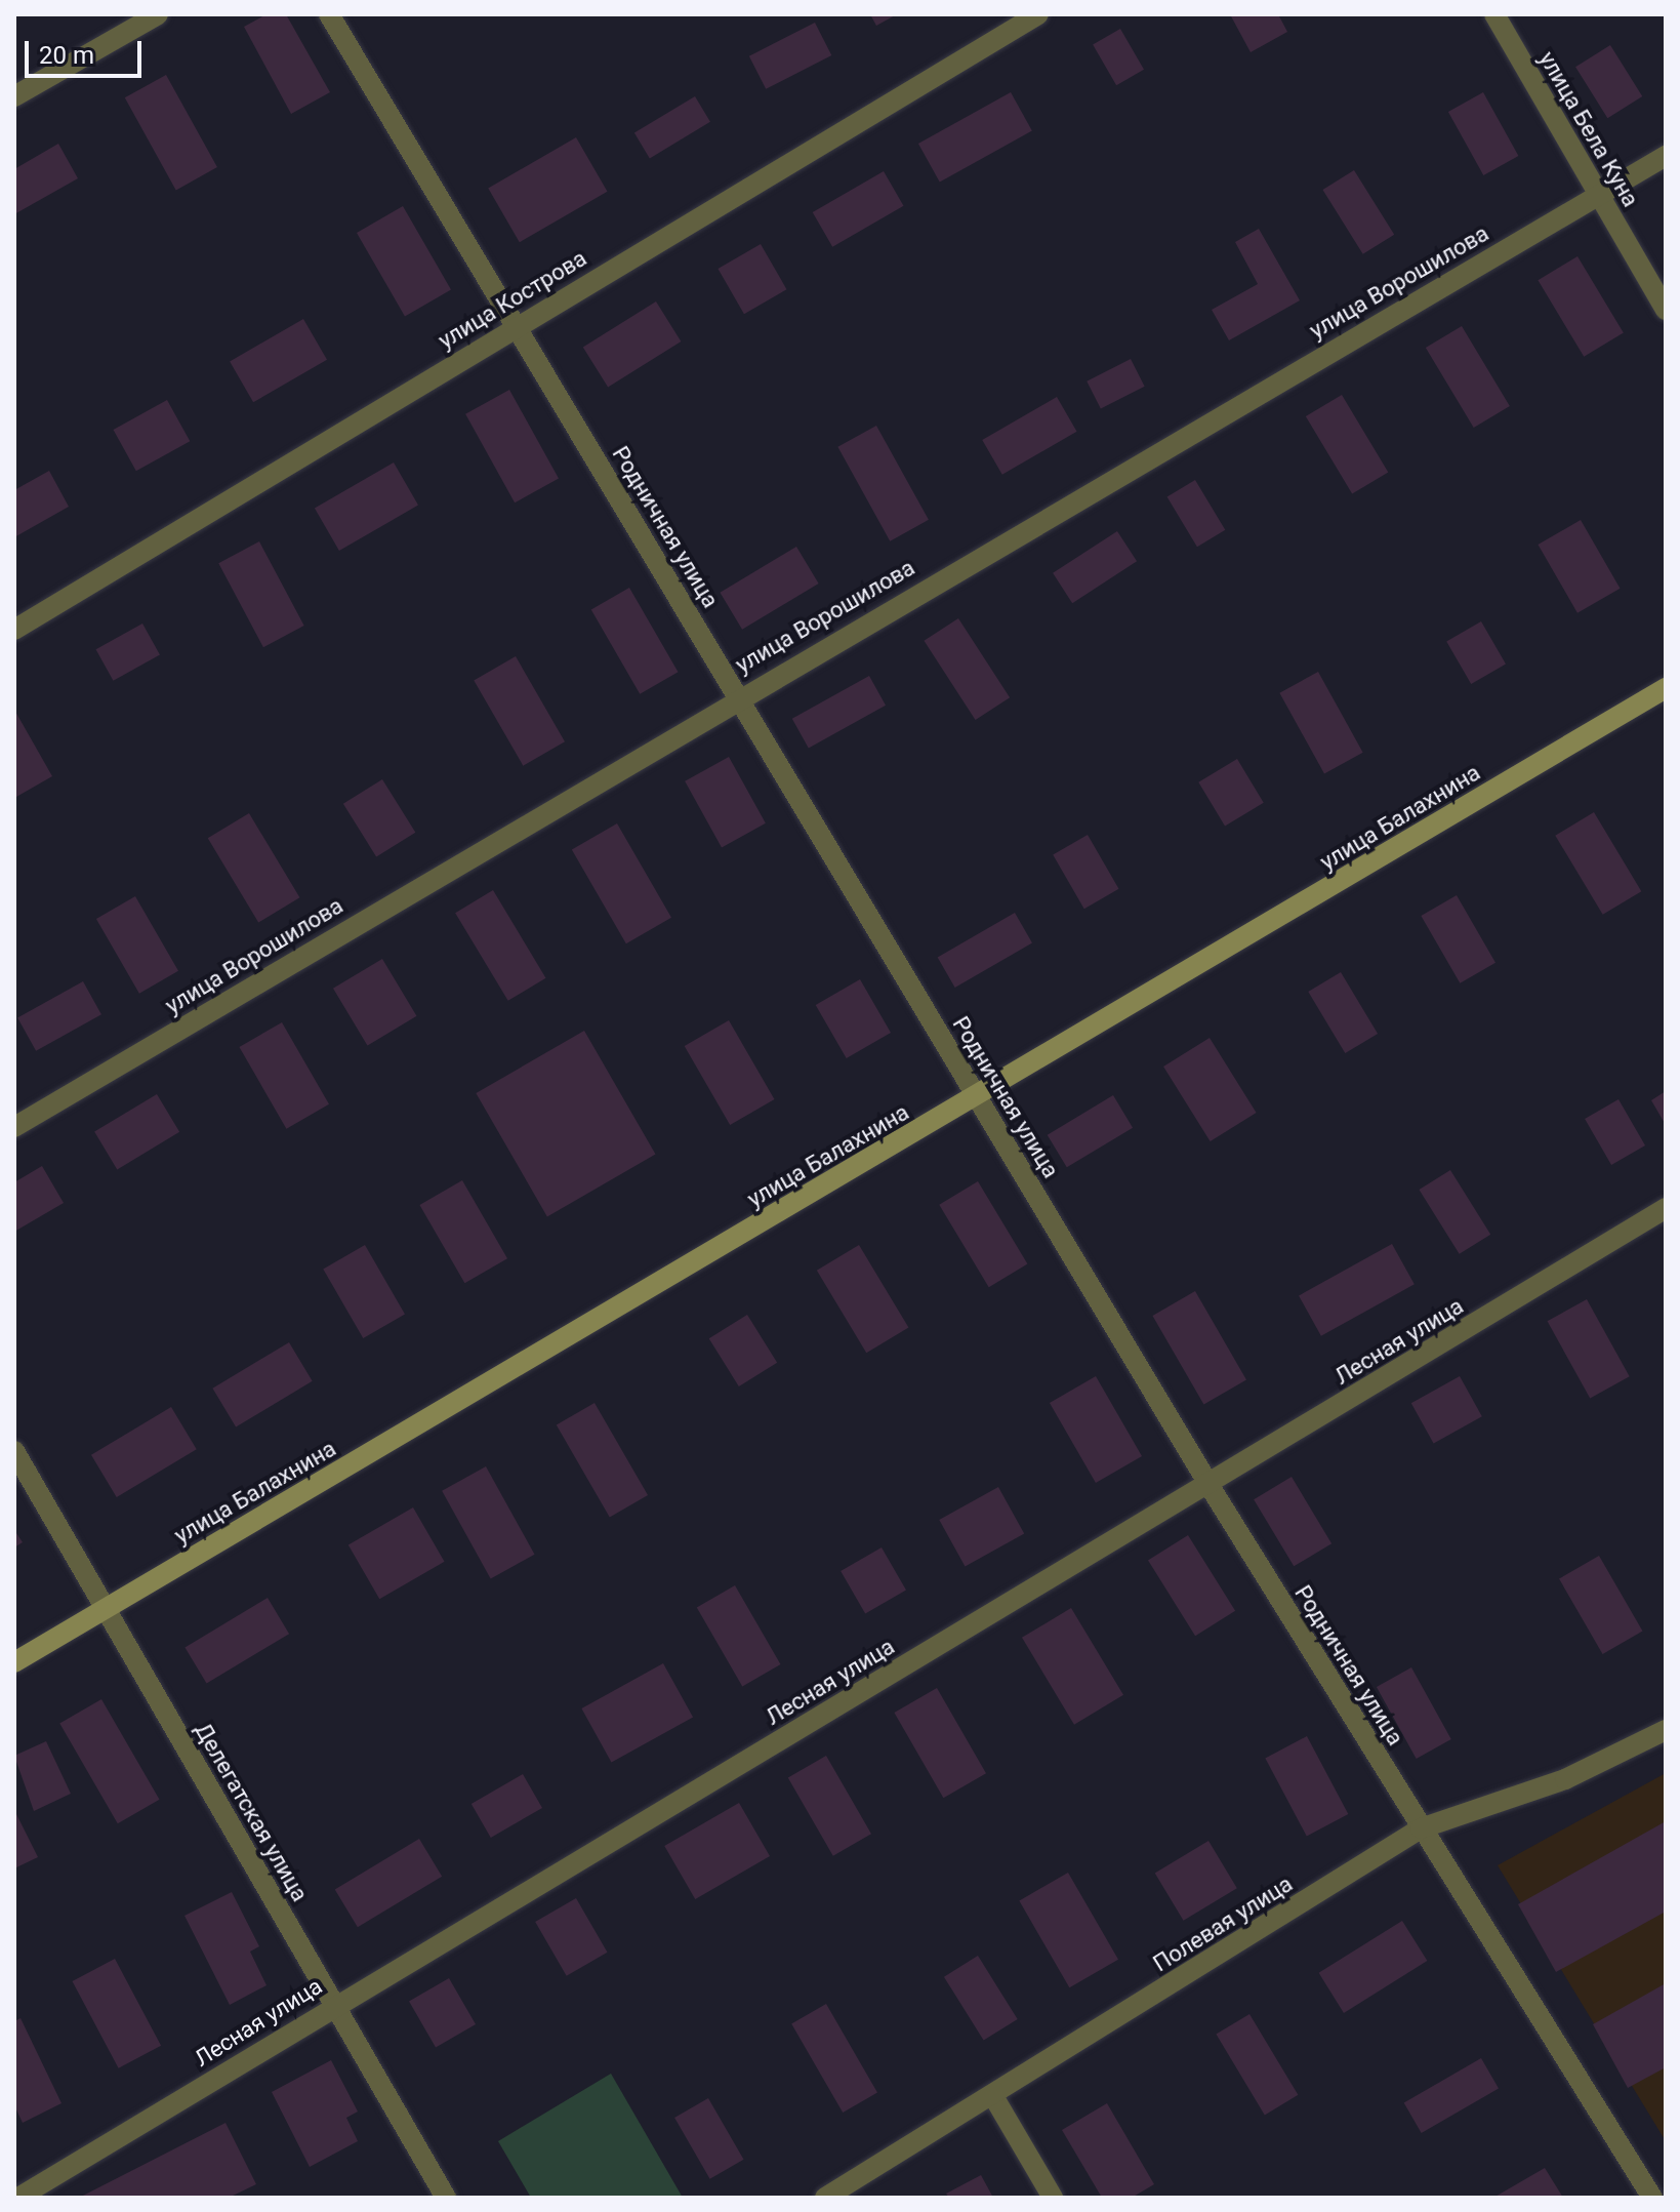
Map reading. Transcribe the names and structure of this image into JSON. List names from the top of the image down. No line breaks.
{"streets":{"street":["улица Бела Куна","улица Ворошилова","улица Кострова","Родничная улица","улица Балахнина","Лесная улица","Делегатская улица","Полевая улица"]},"crossings":[["улица Бела Куна","улица Ворошилова"],["улица Ворошилова","Родничная улица"],["улица Кострова","Родничная улица"],["Родничная улица","улица Балахнина"],["Родничная улица","Лесная улица"],["Родничная улица","Полевая улица"],["улица Балахнина","Делегатская улица"],["Лесная улица","Делегатская улица"]],"scale_bar":"20 m"}
